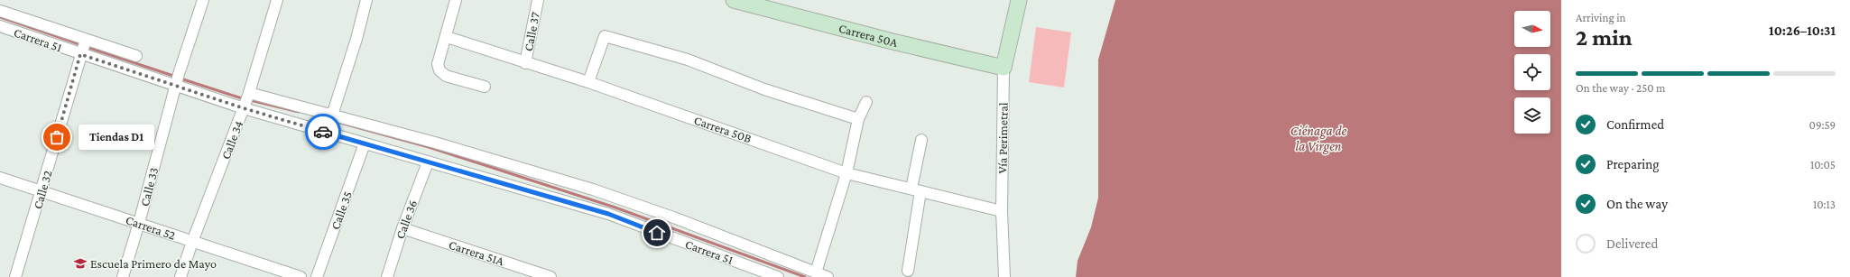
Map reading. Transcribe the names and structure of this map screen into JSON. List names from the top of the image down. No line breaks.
{"streets":{"street":["Calle 37","Carrera 50A","Carrera 51","Carrera 50B","Vía Perimetral","Calle 34","Calle 33","Calle 32","Calle 35","Calle 36","Carrera 52","Carrera 51A"]},"crossings":[["Calle 37","Carrera 50B"],["Carrera 50A","Vía Perimetral"],["Carrera 51","Calle 34"],["Carrera 51","Calle 33"],["Carrera 51","Calle 32"],["Carrera 51","Calle 35"],["Carrera 51","Calle 36"],["Carrera 50B","Vía Perimetral"],["Calle 34","Carrera 52"],["Calle 33","Carrera 52"],["Calle 32","Carrera 52"],["Calle 36","Carrera 51A"]],"water":["Ciénaga de la Virgen"],"places":{"other":["Tiendas D1"],"school or university":["Escuela Primero de Mayo"]},"north":"right","page":{"heading":["2 min","Arriving in","10:26–10:31"],"bar":"On the way · 250 m","list":[["Confirmed","09:59"],["Preparing","10:05"],["On the way","10:13"],"Delivered"],"bubble":"Tiendas D1"}}
